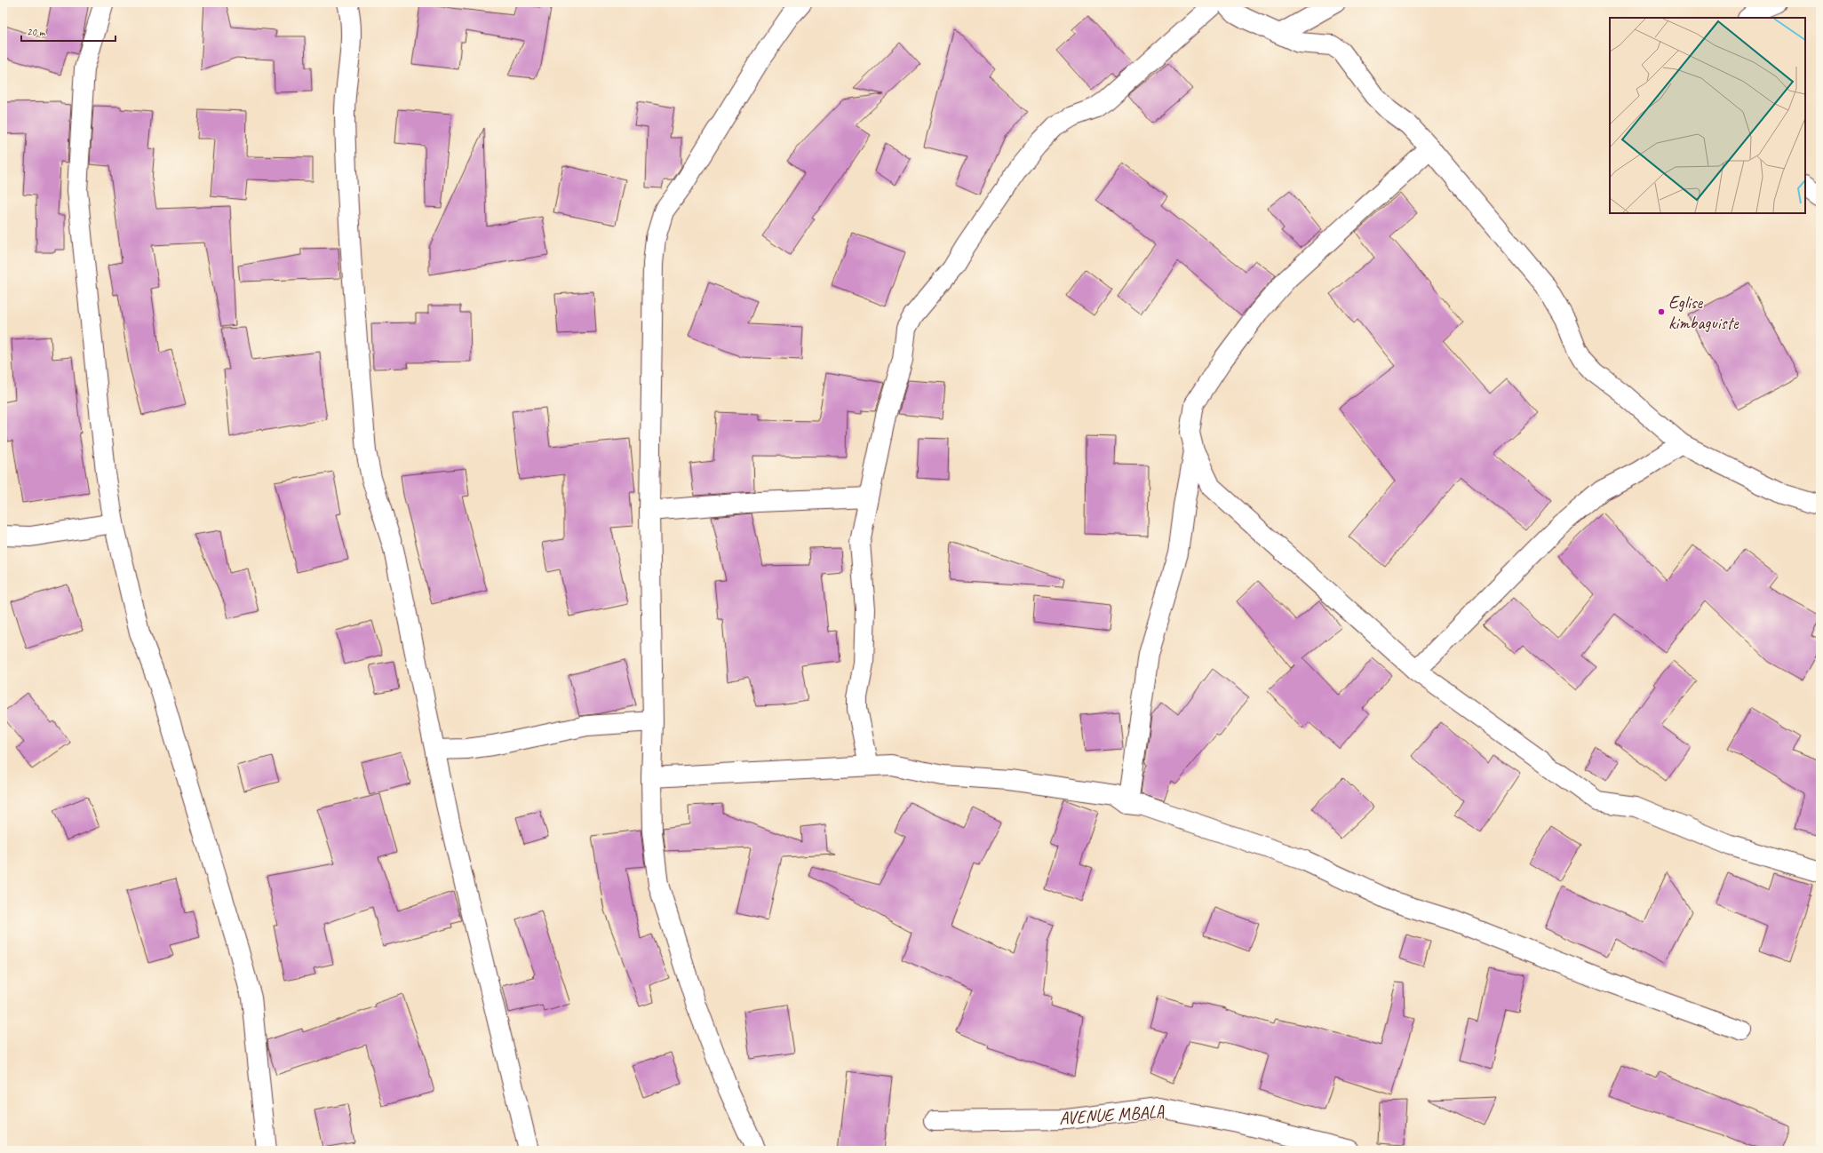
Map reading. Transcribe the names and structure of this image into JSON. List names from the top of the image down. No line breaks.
{"streets":{"street":["AVENUE MBALA"]},"places":["Eglise kimbaguiste"],"scale_bar":"20 m"}
